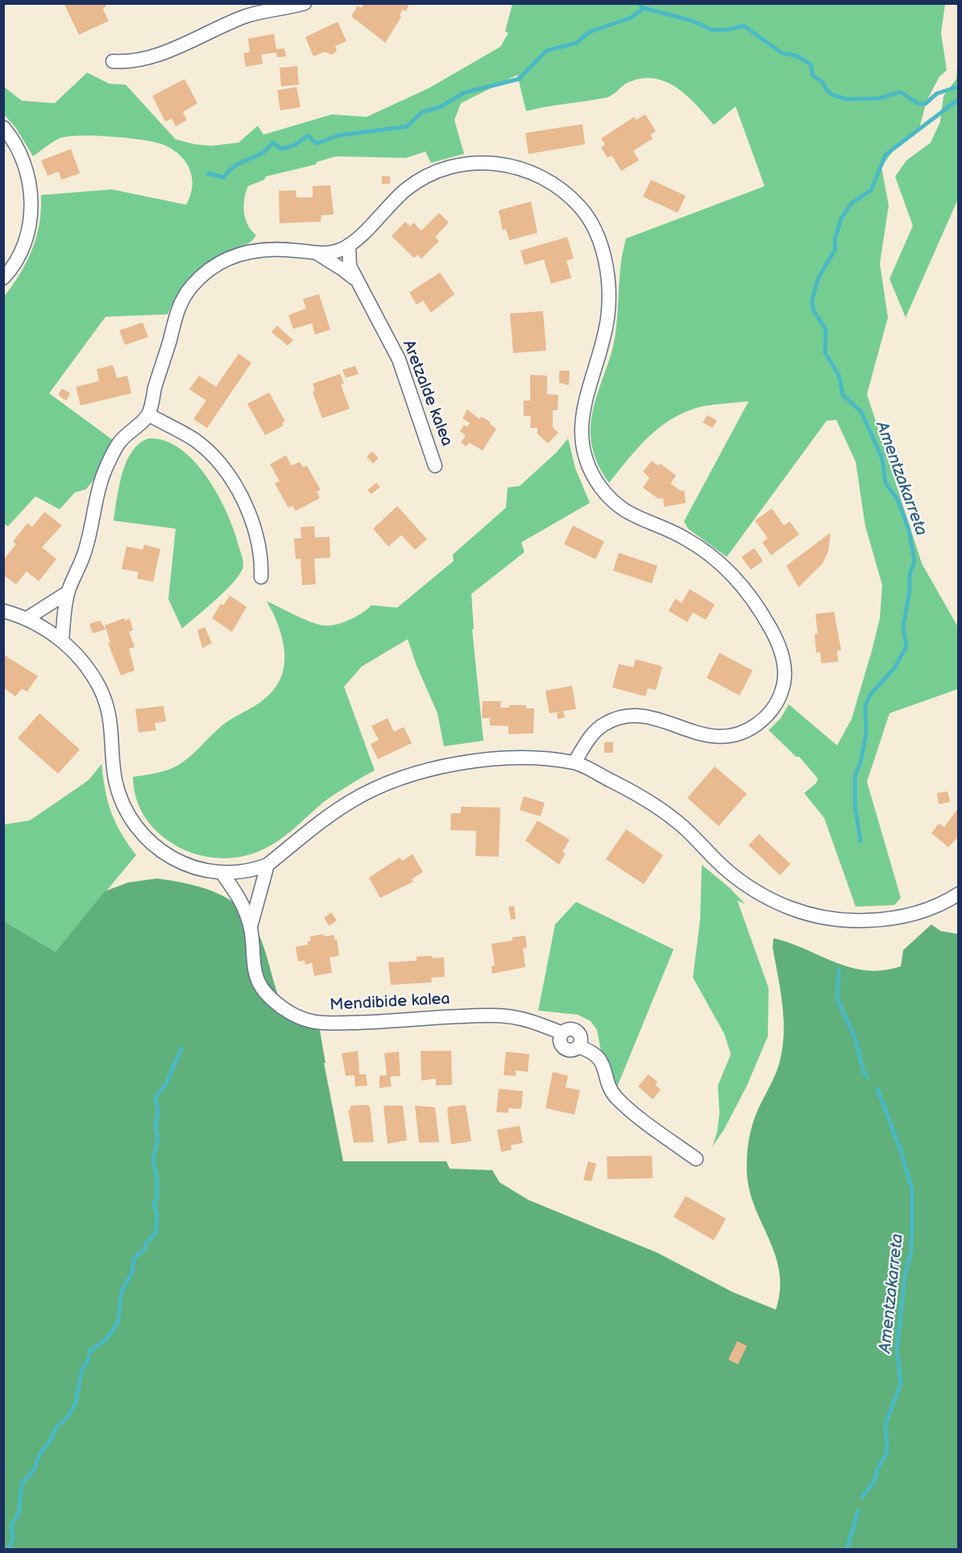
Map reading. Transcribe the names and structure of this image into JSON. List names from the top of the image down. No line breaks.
{"streets":{"street":["Aretzalde kalea","Mendibide kalea"]},"water":["Amentzakarreta"]}
